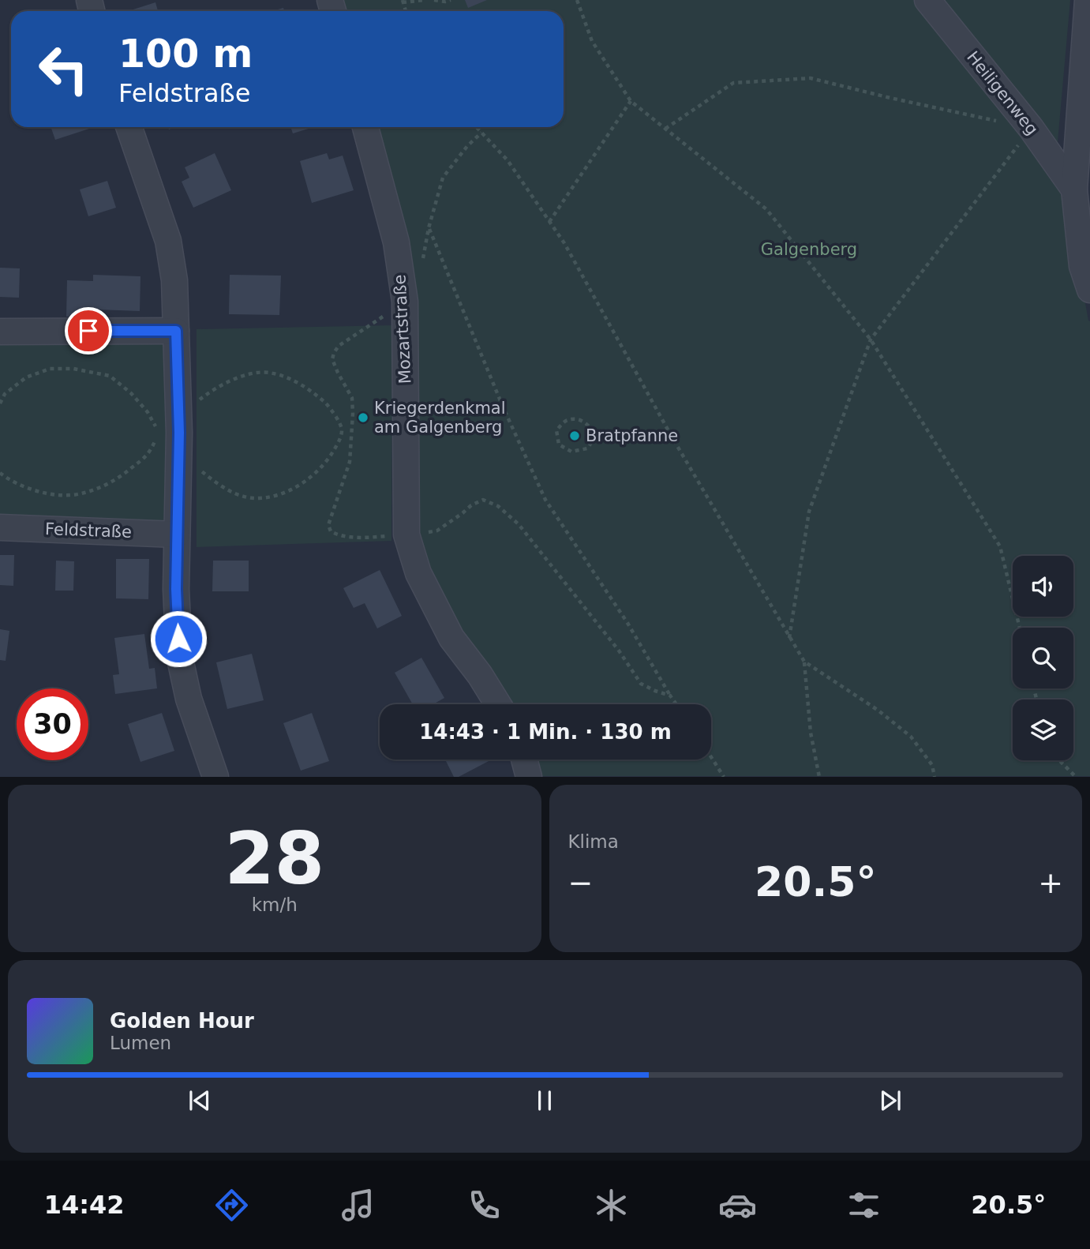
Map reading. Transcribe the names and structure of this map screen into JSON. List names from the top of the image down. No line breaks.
{"streets":{"street":["Heiligenweg","Mozartstraße","Feldstraße"]},"parks":["Galgenberg"],"places":["Kriegerdenkmal am Galgenberg","Bratpfanne"],"page":{"turn":["100 m","Feldstraße"],"limit":"30","trip":"14:43 · 1 Min. · 130 m","tile":[["28","km/h"],"Klima"],"heat":["−","20.5°","+"],"song":["Golden Hour","Lumen"],"tabs":["14:42","20.5°"]}}
